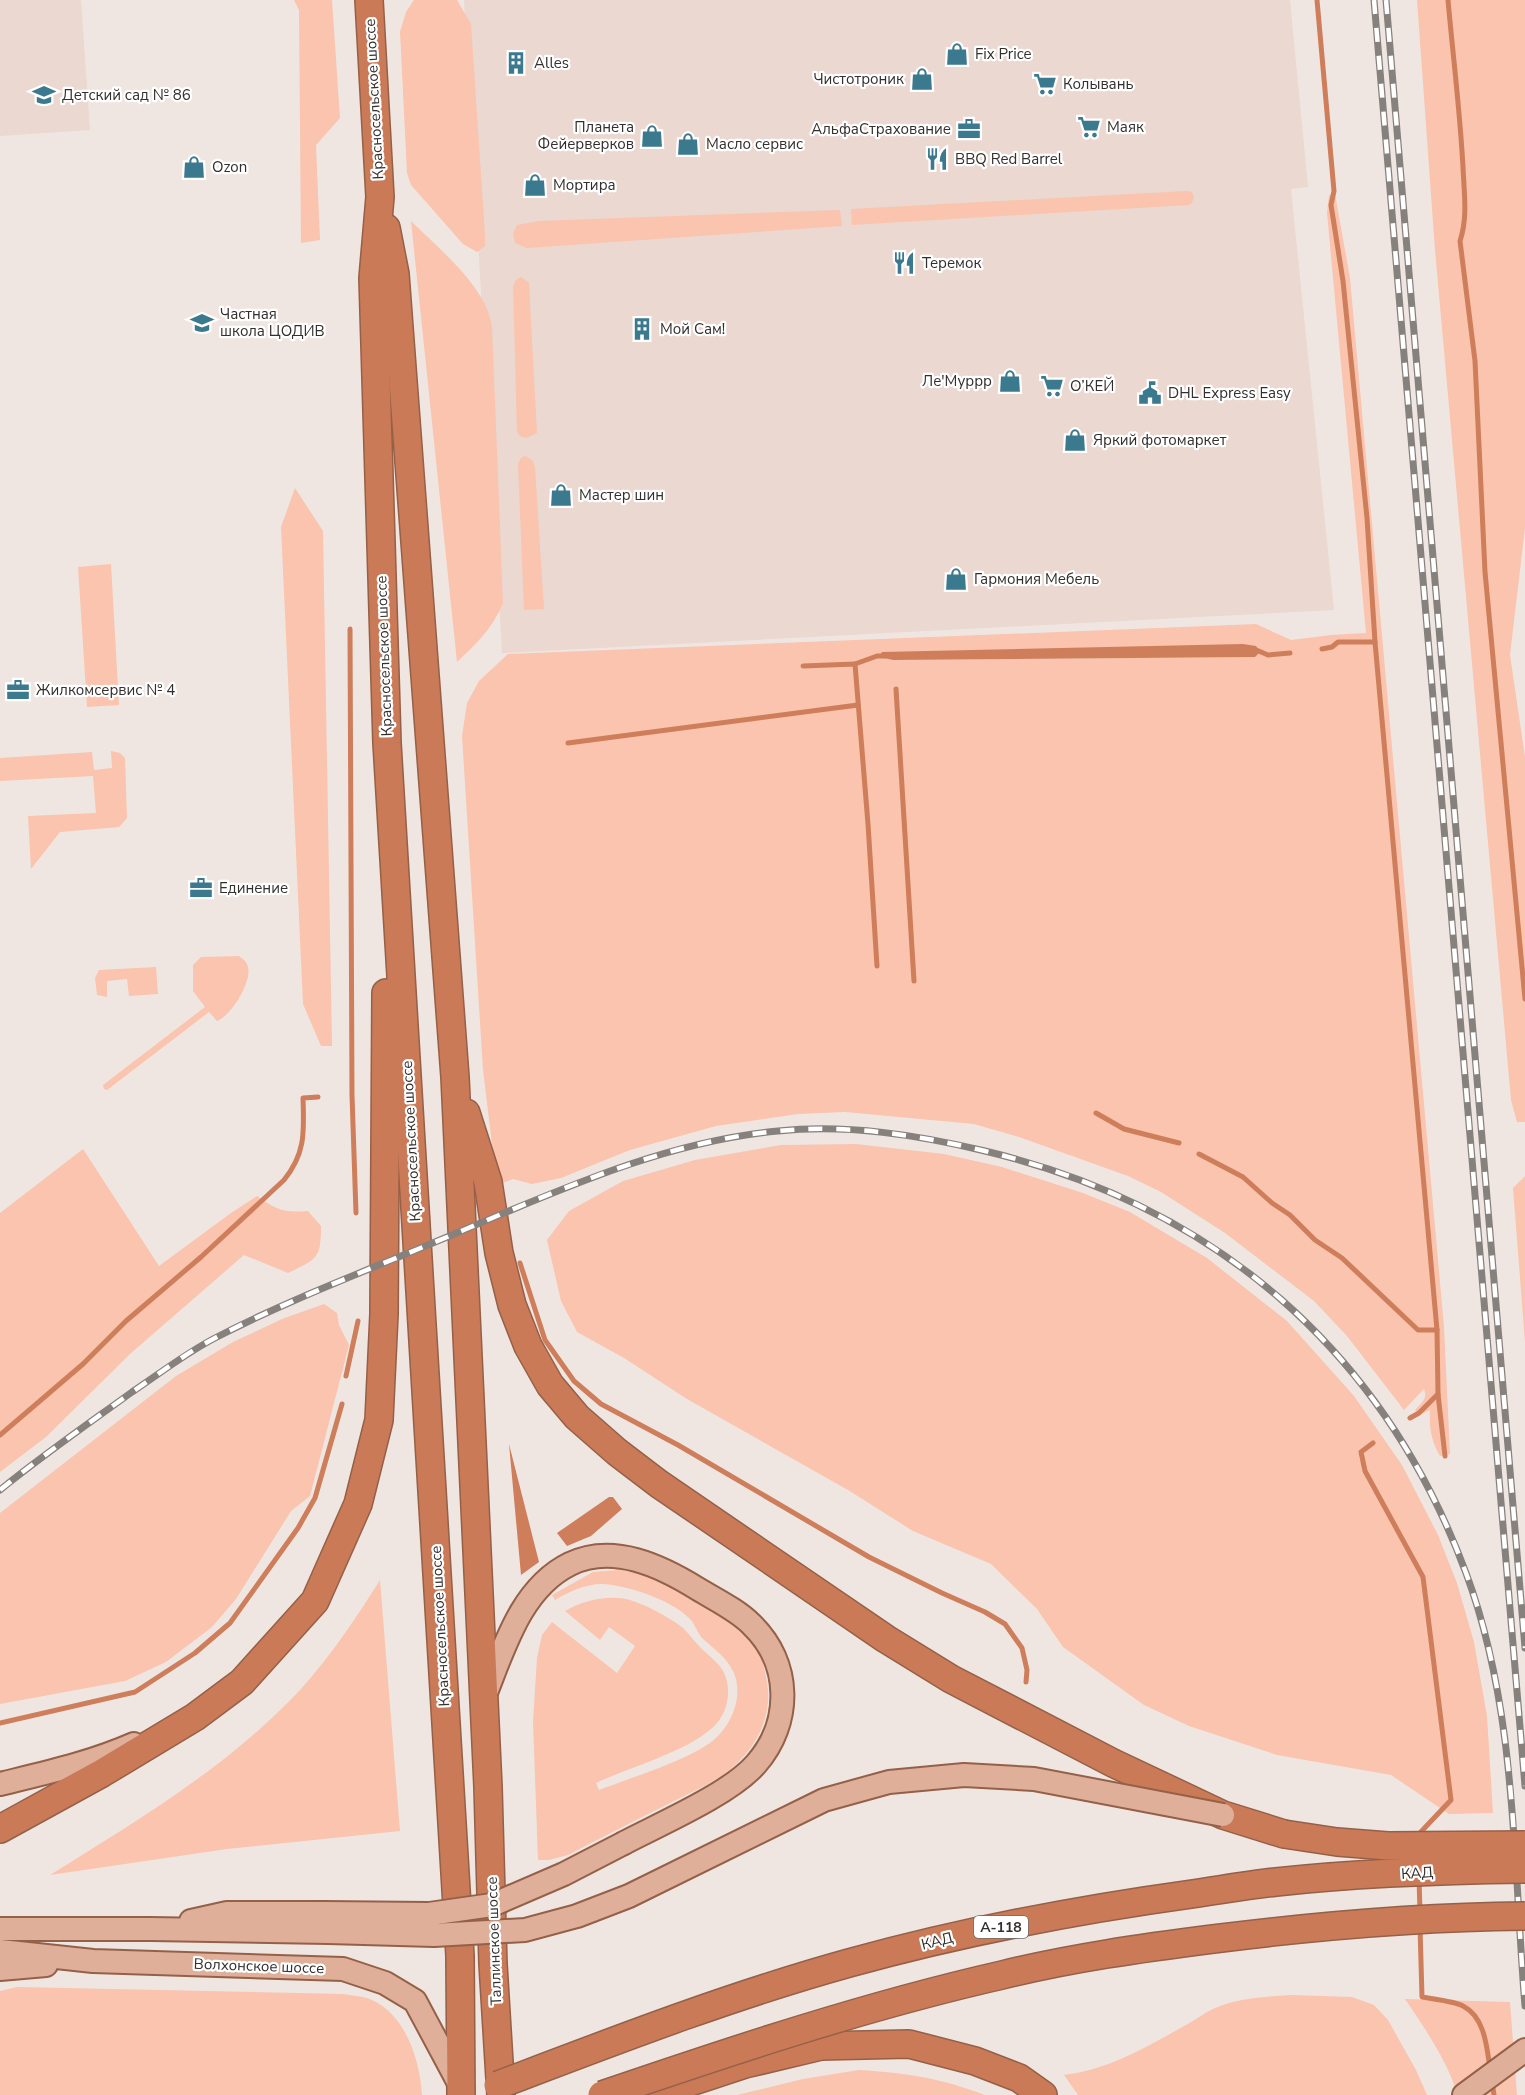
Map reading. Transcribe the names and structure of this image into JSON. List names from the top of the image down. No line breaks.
{"streets":{"highway":["Красносельское шоссе","КАД","А-118","Таллинское шоссе"],"main road":["Волхонское шоссе"]},"crossings":[["Красносельское шоссе","КАД"],["Красносельское шоссе","Таллинское шоссе"],["Красносельское шоссе","Волхонское шоссе"],["КАД","Волхонское шоссе"]],"places":{"shop":["Fix Price","Чистотроник","Планета Фейерверков","Масло сервис","Ozon","Мортира","Ле'Муррр","Яркий фотомаркет","Мастер шин","Гармония Мебель"],"building":["Alles","Мой Сам!"],"supermarket":["Колывань","Маяк","О’КЕЙ"],"school or university":["Детский сад № 86","Частная школа ЦОДИВ"],"office":["АльфаСтрахование","Жилкомсервис № 4","Единение"],"restaurant":["BBQ Red Barrel","Теремок"],"public building":["DHL Express Easy"]}}
